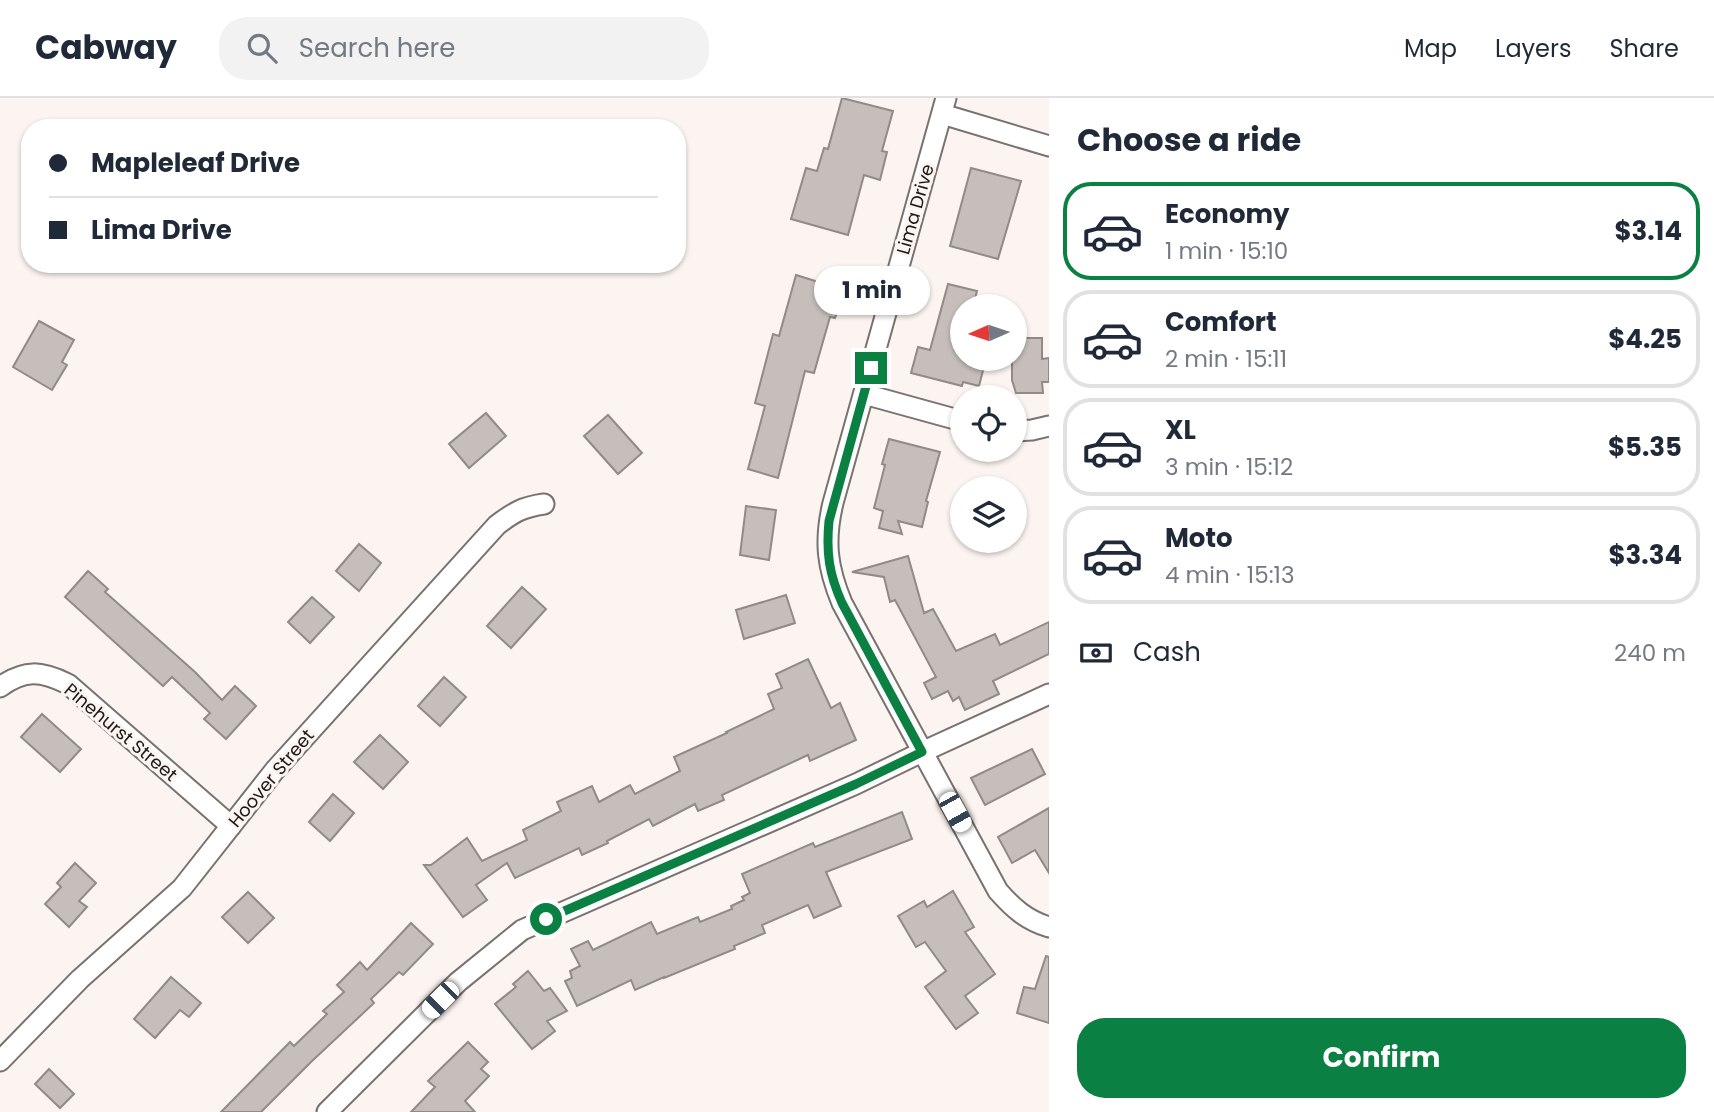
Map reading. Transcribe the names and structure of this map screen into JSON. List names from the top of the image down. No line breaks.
{"streets":{"street":["Lima Drive","Pinehurst Street","Hoover Street"]},"crossings":[["Pinehurst Street","Hoover Street"]],"north":"left","page":{"header":"Cabway","search":"Search here","nav":["Map","Layers","Share"],"heading":"Choose a ride","banner":["Mapleleaf Drive","Lima Drive"],"list":[{"name":"Economy","note":"1 min · 15:10","value":"$3.14"},{"name":"Comfort","note":"2 min · 15:11","value":"$4.25"},{"name":"XL","note":"3 min · 15:12","value":"$5.35"},{"name":"Moto","note":"4 min · 15:13","value":"$3.34"}],"bubble":"1 min","pay":["Cash","240 m"],"buttons":"Confirm"}}
